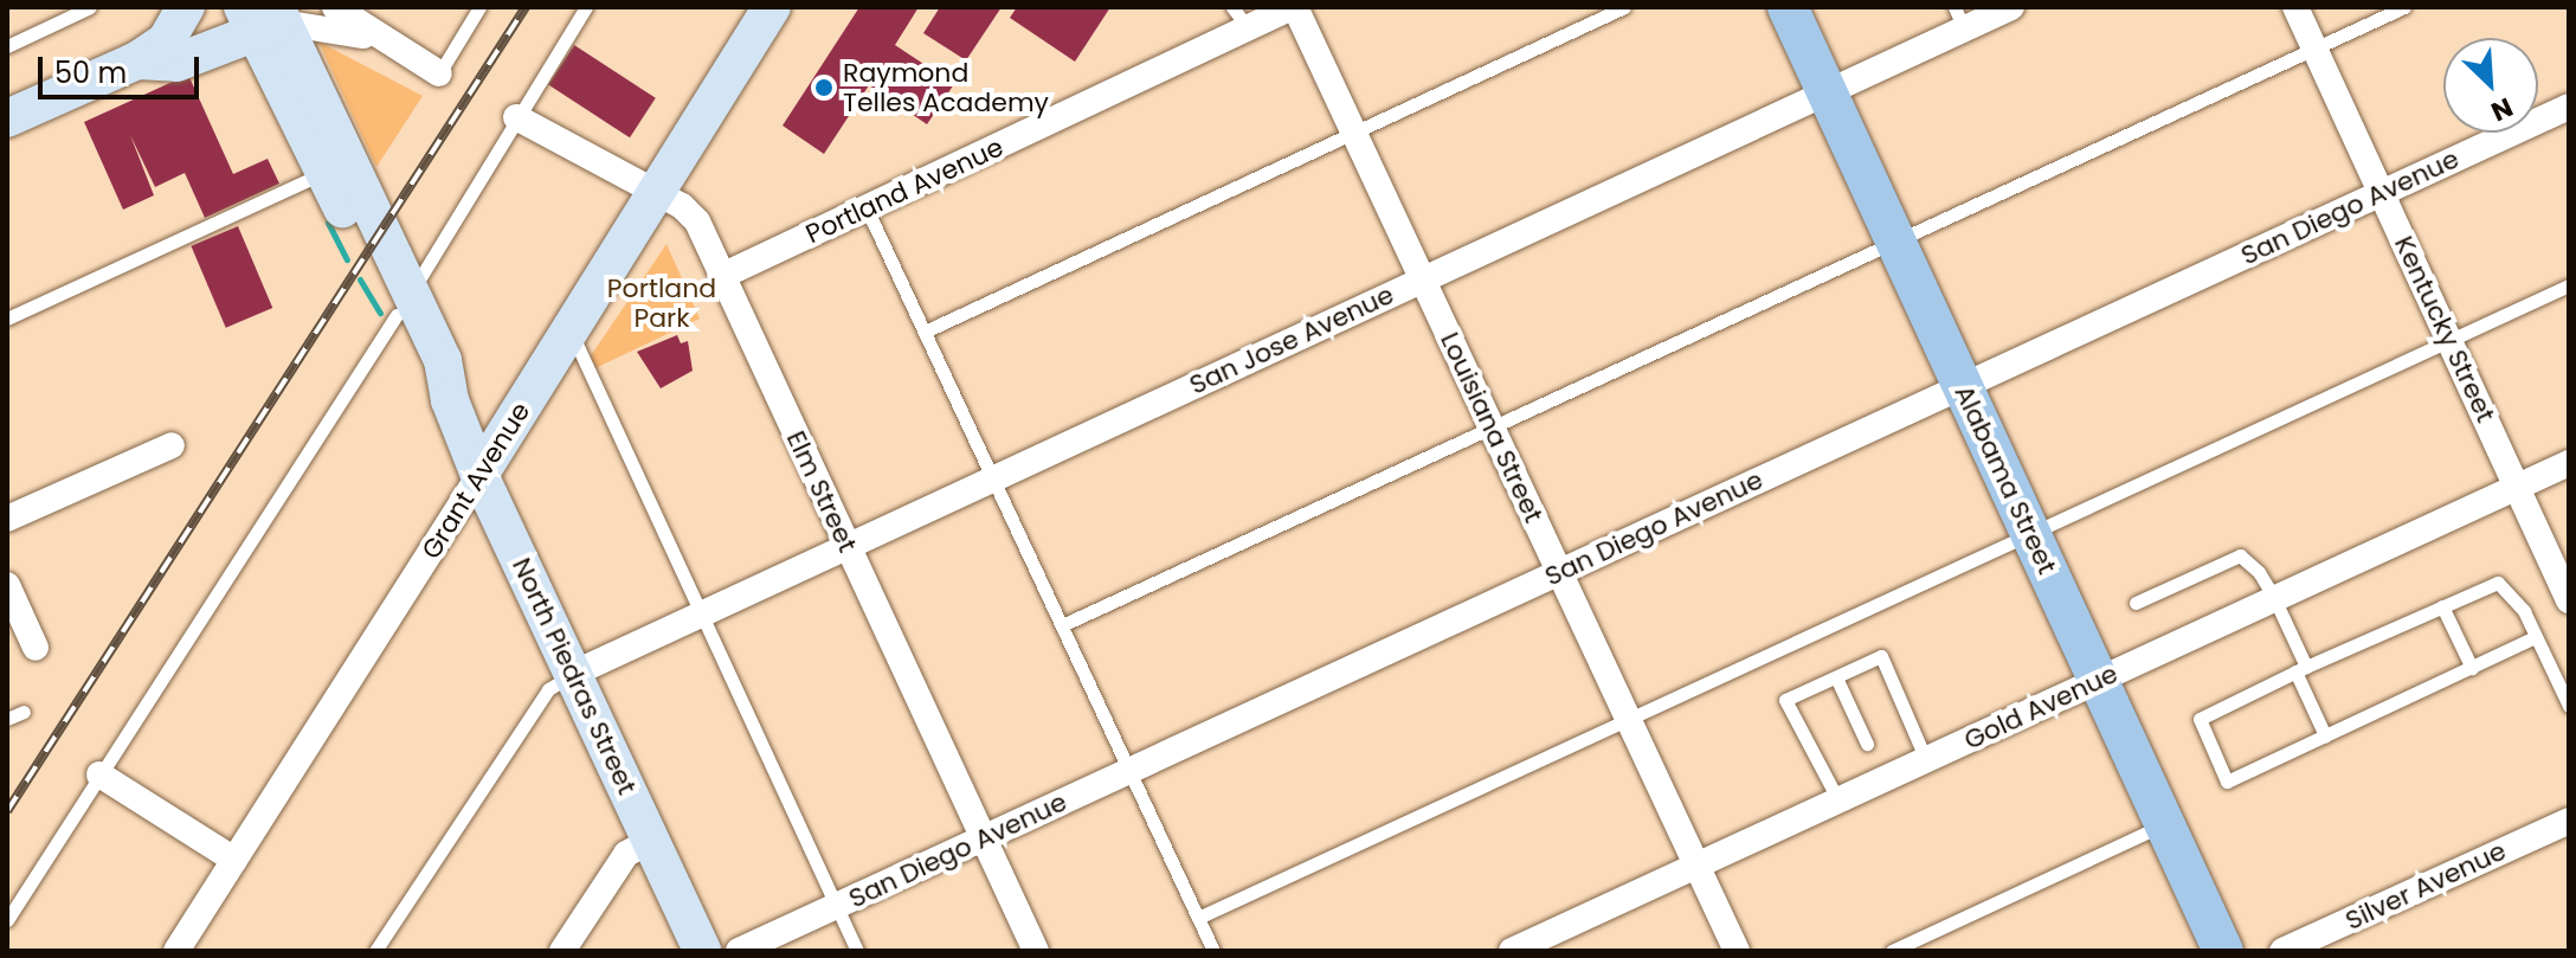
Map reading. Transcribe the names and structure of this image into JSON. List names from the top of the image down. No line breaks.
{"streets":{"main road":["Alabama Street","Grant Avenue","North Piedras Street"],"street":["Portland Avenue","San Diego Avenue","Kentucky Street","San Jose Avenue","Louisiana Street","Elm Street","Gold Avenue","Silver Avenue"]},"crossings":[["Portland Avenue","Louisiana Street"],["Portland Avenue","Elm Street"],["San Diego Avenue","Kentucky Street"],["San Diego Avenue","Louisiana Street"],["San Diego Avenue","Alabama Street"],["San Diego Avenue","Elm Street"],["Kentucky Street","Gold Avenue"],["San Jose Avenue","Louisiana Street"],["San Jose Avenue","Alabama Street"],["San Jose Avenue","Elm Street"],["San Jose Avenue","North Piedras Street"],["Louisiana Street","Gold Avenue"],["Alabama Street","Gold Avenue"],["Grant Avenue","Elm Street"],["Grant Avenue","North Piedras Street"]],"parks":["Portland Park"],"places":["Raymond Telles Academy"],"scale_bar":"50 m","north":"bottom right"}
